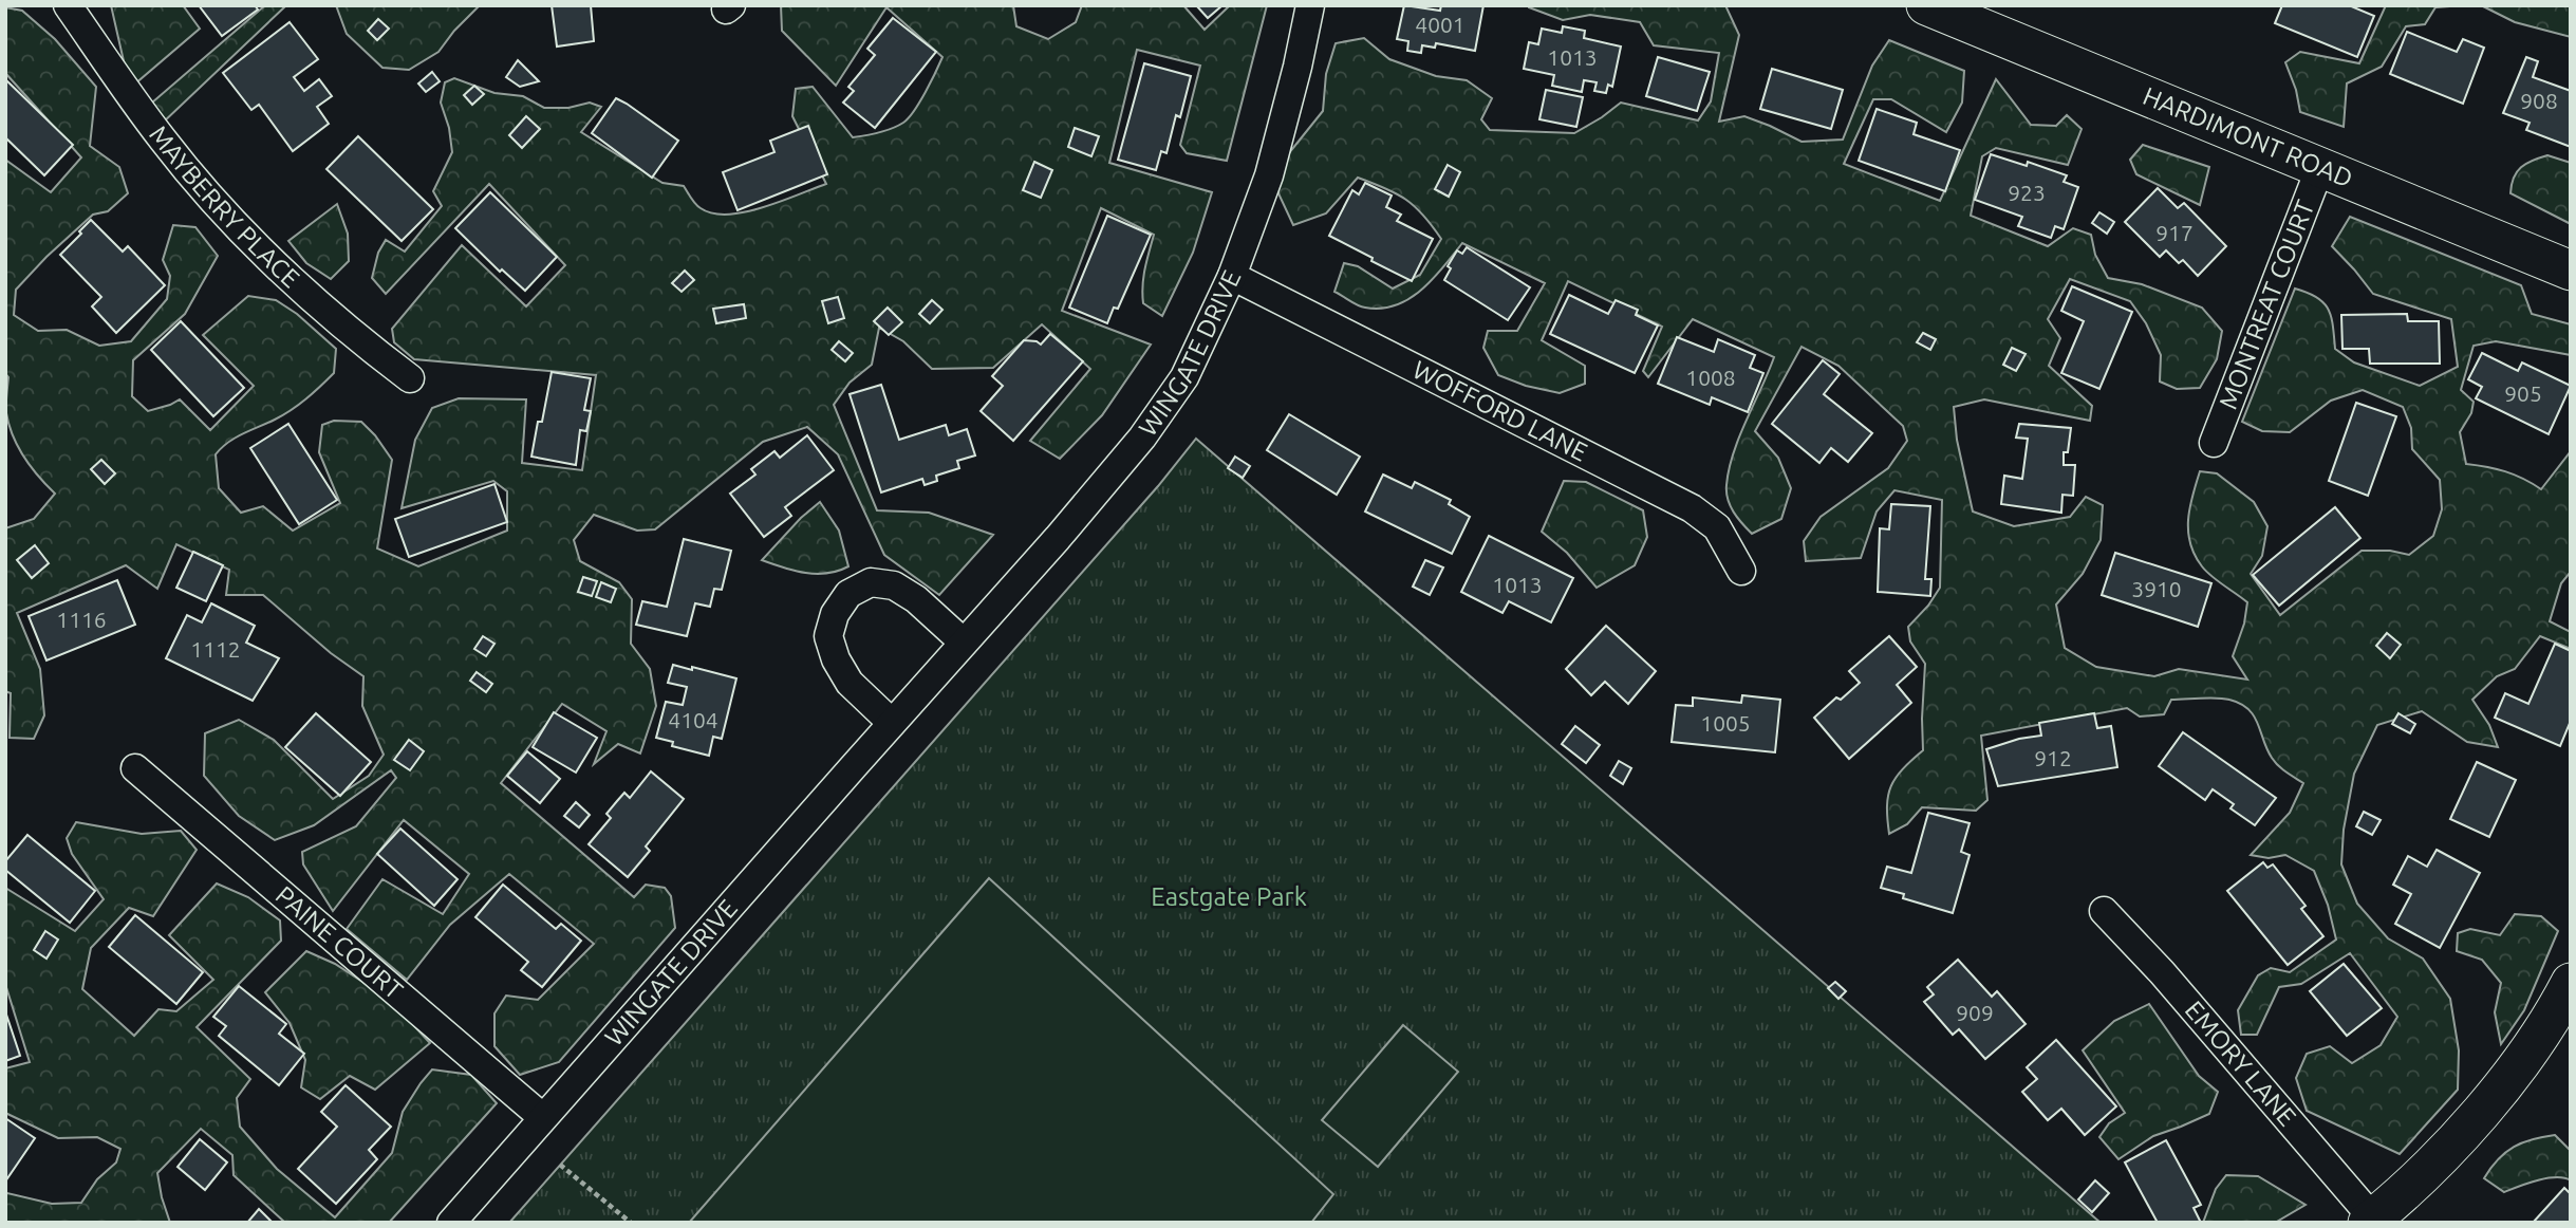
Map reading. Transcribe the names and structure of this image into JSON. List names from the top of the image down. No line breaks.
{"streets":{"street":["HARDIMONT ROAD","MAYBERRY PLACE","MONTREAT COURT","WINGATE DRIVE","WOFFORD LANE","PAINE COURT","EMORY LANE"]},"crossings":[["HARDIMONT ROAD","MONTREAT COURT"],["WINGATE DRIVE","WOFFORD LANE"],["WINGATE DRIVE","PAINE COURT"]],"parks":["Eastgate Park"],"house_numbers":["4001","1013","908","923","917","1008","905","1013","3910","1116","1112","4104","1005","912","909"]}
